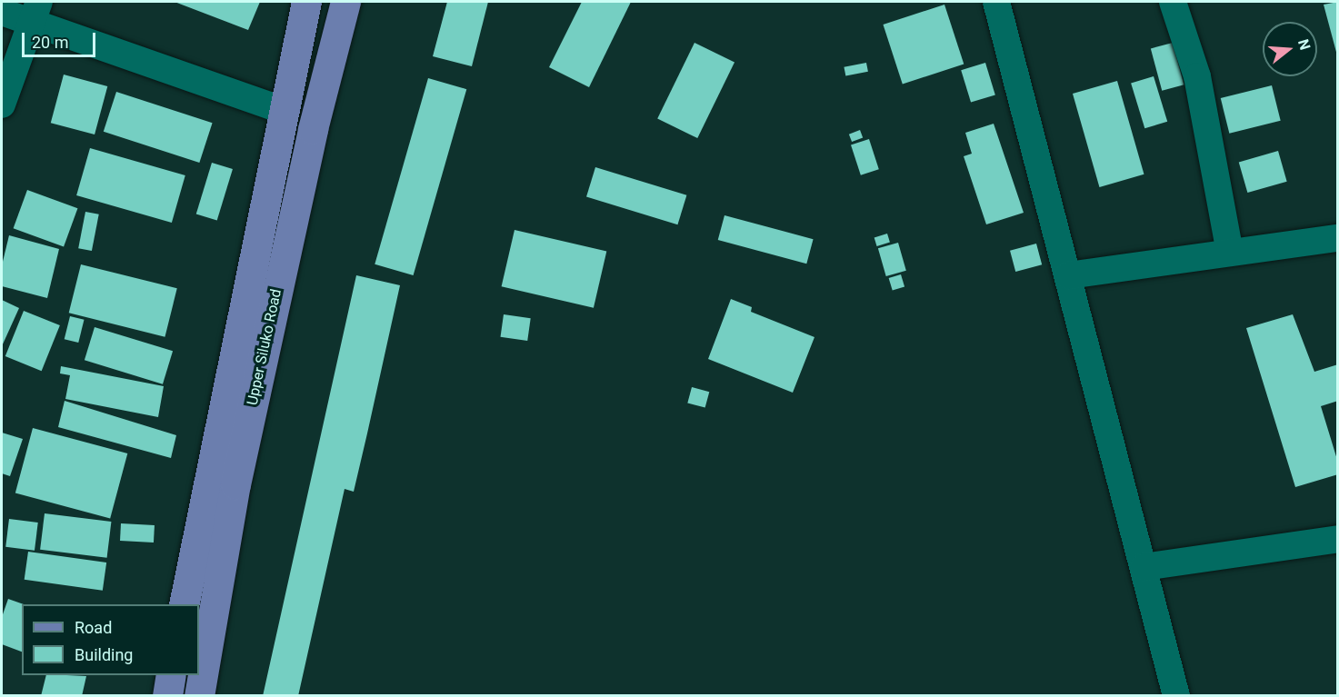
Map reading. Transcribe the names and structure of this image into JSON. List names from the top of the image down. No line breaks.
{"streets":{"main road":["Upper Siluko Road"]},"legend":["Road","Building"],"scale_bar":"20 m","north":"right"}
